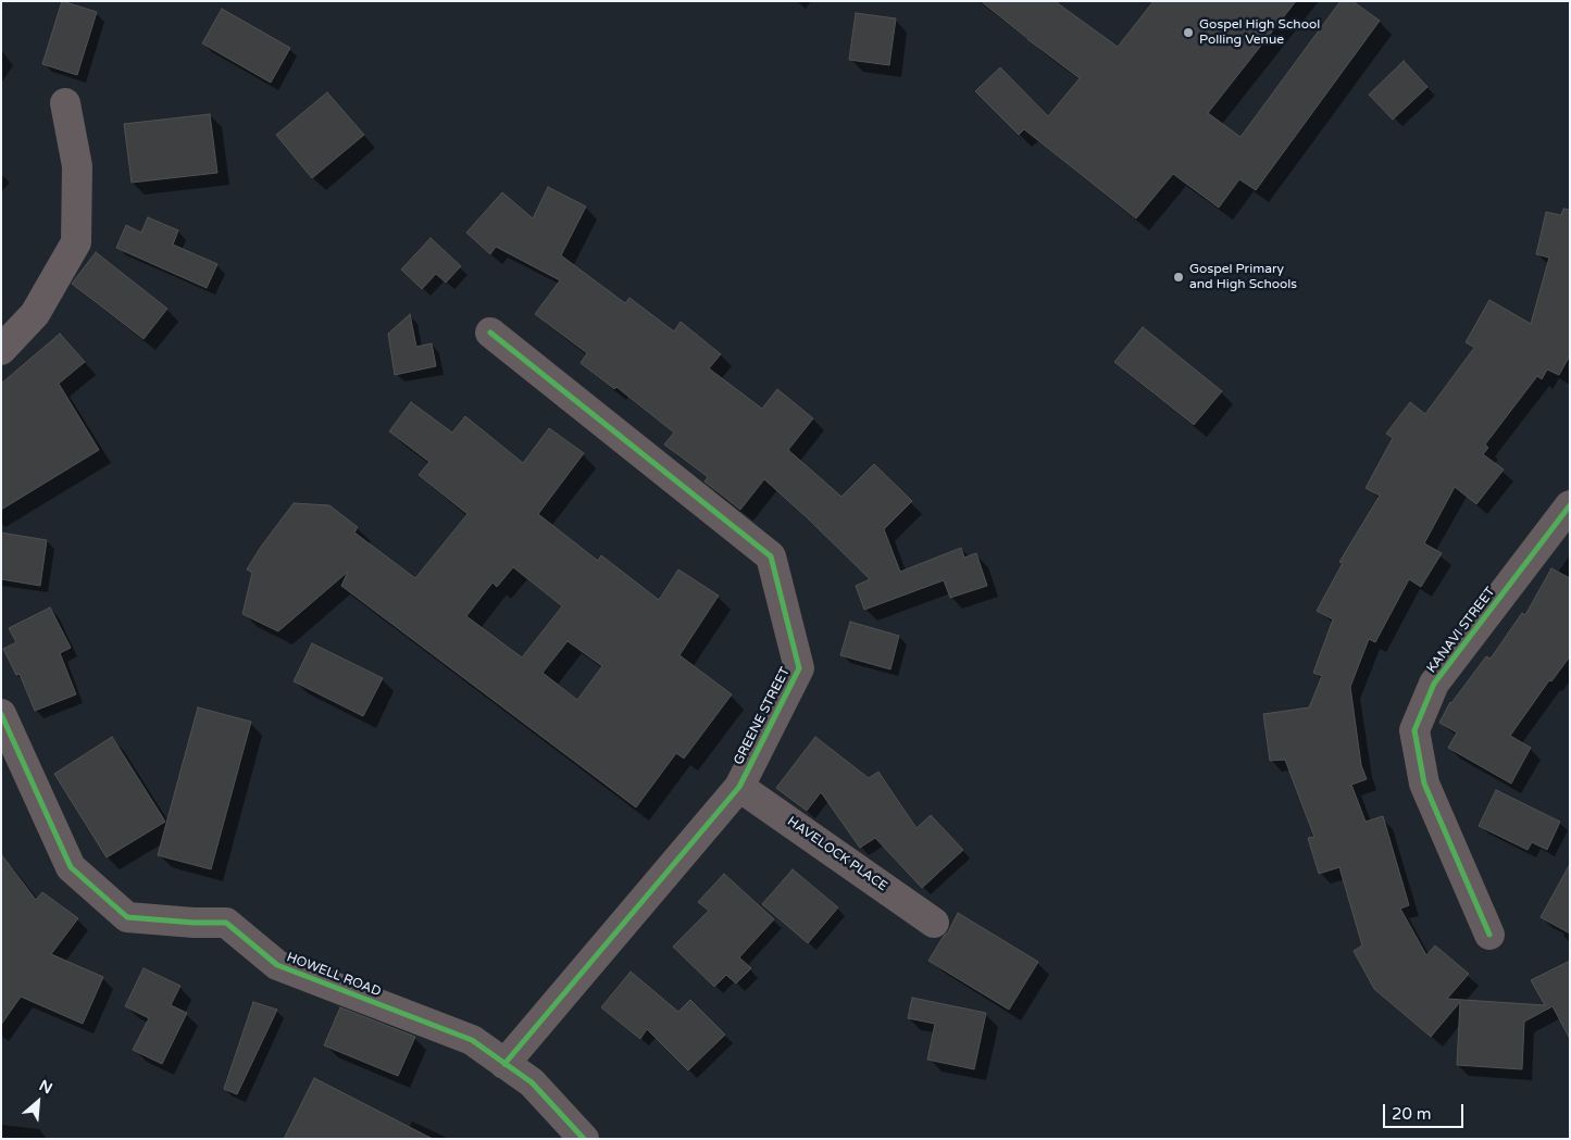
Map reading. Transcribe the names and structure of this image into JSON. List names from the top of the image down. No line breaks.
{"streets":{"street":["KANAVI STREET","GREENE STREET","HAVELOCK PLACE","HOWELL ROAD"]},"crossings":[["GREENE STREET","HAVELOCK PLACE"],["GREENE STREET","HOWELL ROAD"]],"places":["Gospel High School Polling Venue","Gospel Primary and High Schools"],"scale_bar":"20 m","north":"top right"}
